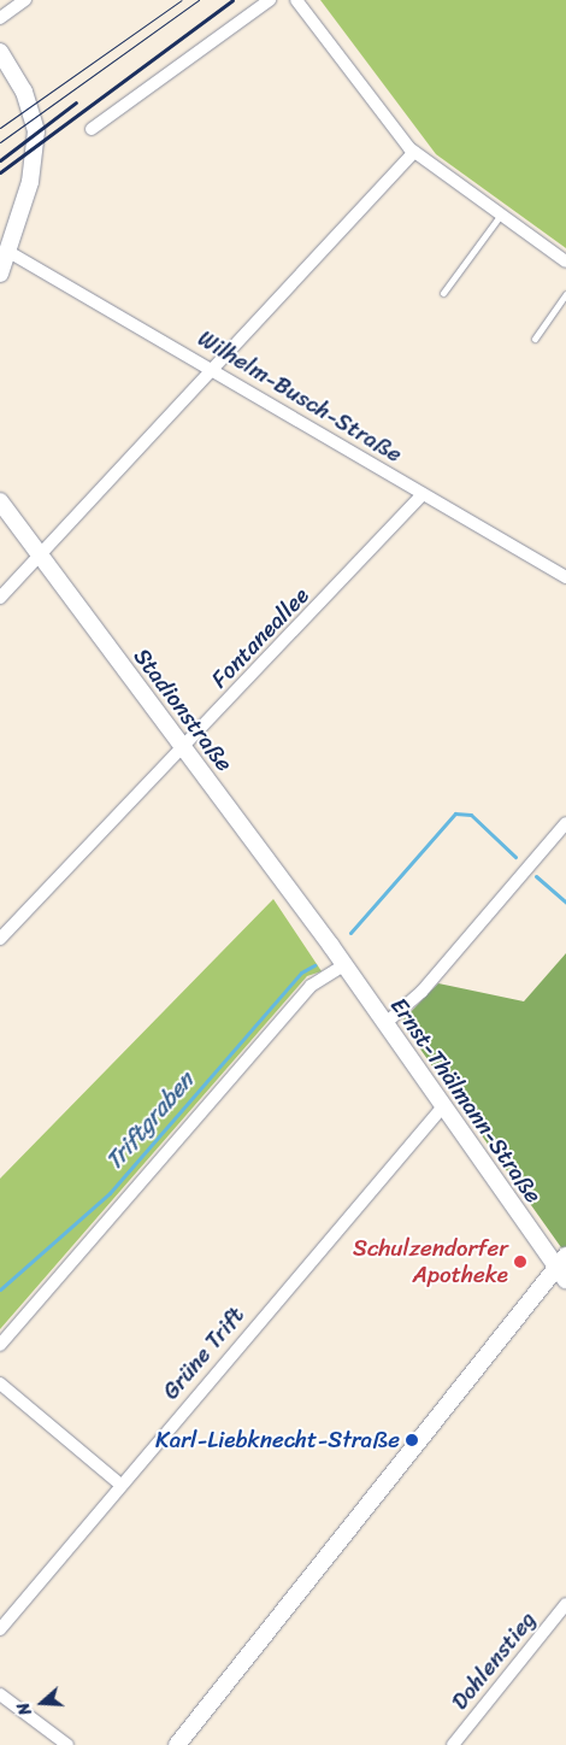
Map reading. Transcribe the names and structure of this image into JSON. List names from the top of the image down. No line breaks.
{"streets":{"street":["Wilhelm-Busch-Straße","Fontaneallee","Stadionstraße","Ernst-Thälmann-Straße","Grüne Trift","Dohlenstieg"]},"crossings":[["Wilhelm-Busch-Straße","Fontaneallee"],["Fontaneallee","Stadionstraße"],["Stadionstraße","Ernst-Thälmann-Straße"],["Ernst-Thälmann-Straße","Grüne Trift"]],"water":["Triftgraben"],"places":["Schulzendorfer Apotheke","Karl-Liebknecht-Straße"],"north":"left"}
